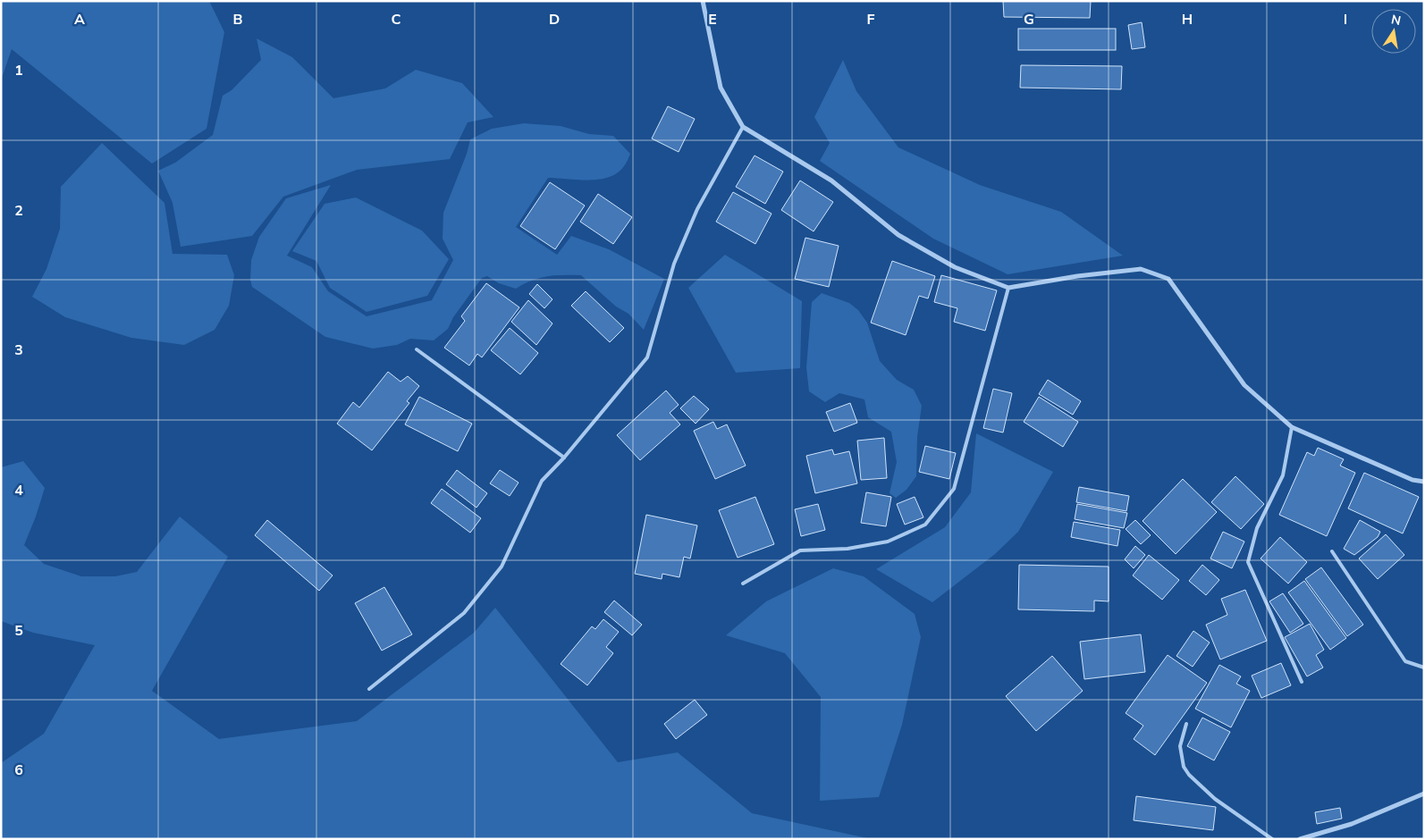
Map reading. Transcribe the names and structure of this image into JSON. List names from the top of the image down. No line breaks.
{"north":"top","grid":{"columns":["A","B","C","D","E","F","G","H","I"],"rows":["1","2","3","4","5","6"]}}
